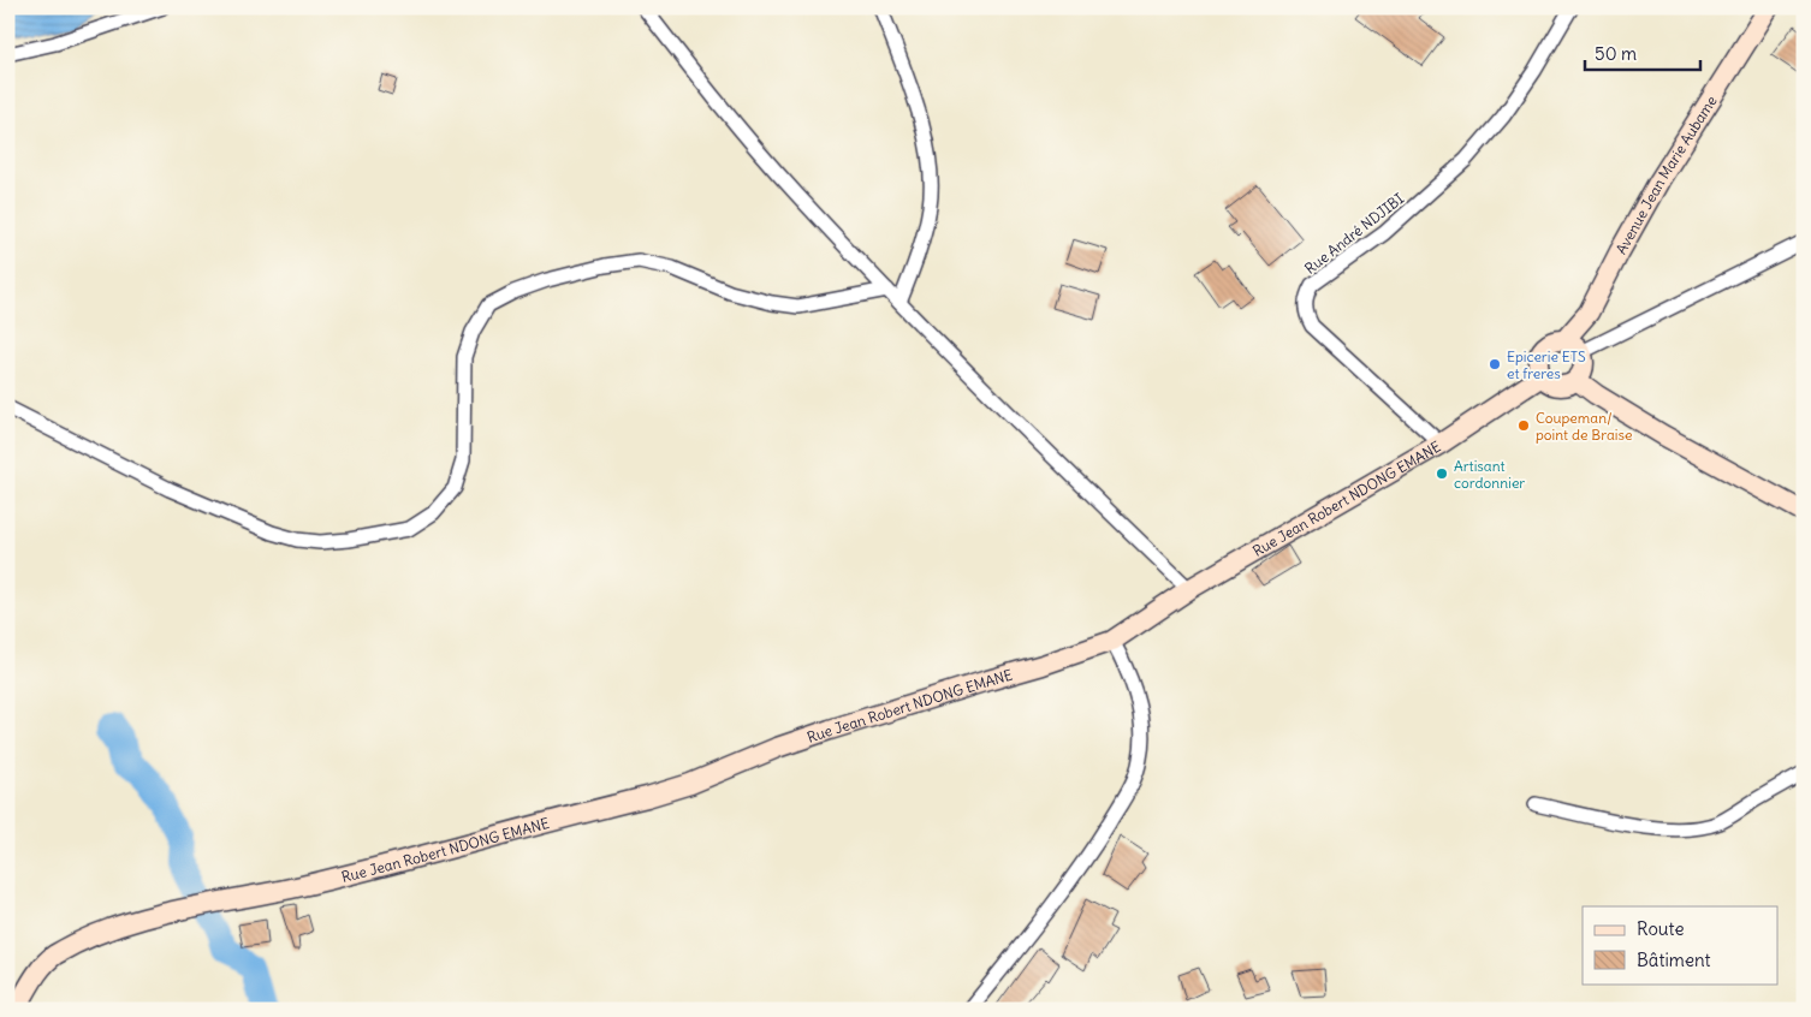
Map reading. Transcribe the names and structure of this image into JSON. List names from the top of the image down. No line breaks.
{"streets":{"street":["Avenue Jean Marie Aubame","Rue André NDJIBI","Rue Jean Robert NDONG EMANE"]},"crossings":[["Avenue Jean Marie Aubame","Rue Jean Robert NDONG EMANE"],["Rue André NDJIBI","Rue Jean Robert NDONG EMANE"]],"places":["Epicerie ETS et freres","Coupeman/ point de Braise","Artisant cordonnier"],"legend":["Route","Bâtiment"],"scale_bar":"50 m"}
